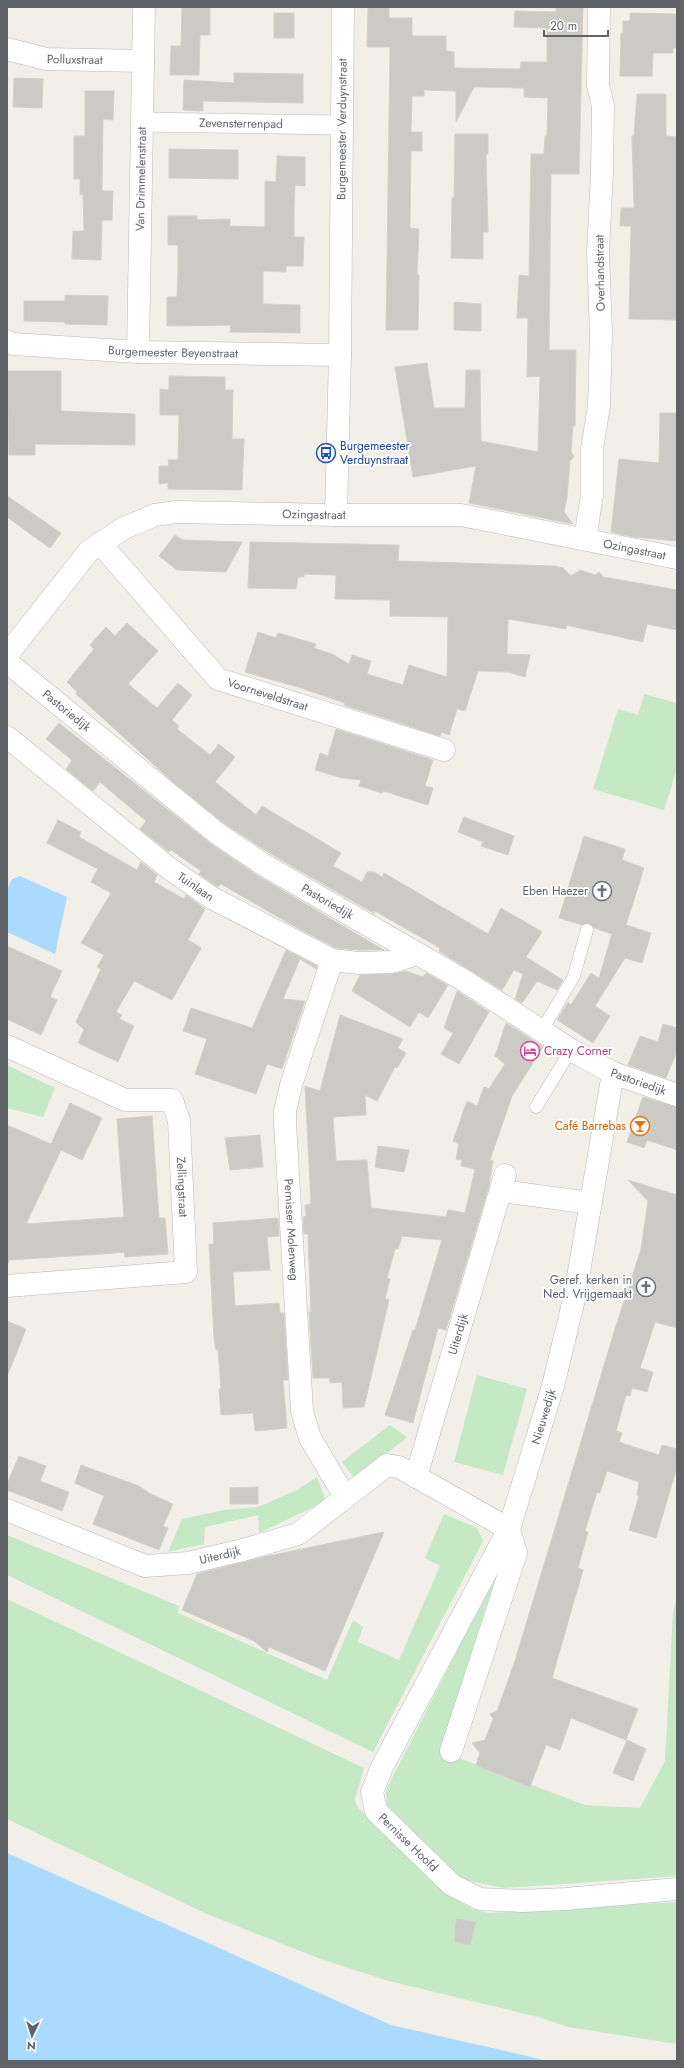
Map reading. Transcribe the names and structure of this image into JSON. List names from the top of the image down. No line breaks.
{"streets":{"street":["Polluxstraat","Zevensterrenpad","Burgemeester Verduynstraat","Van Drimmelenstraat","Overhandstraat","Burgemeester Beyenstraat","Ozingastraat","Voorneveldstraat","Pastoriedijk","Tuinlaan","Zellingstraat","Pernisser Molenweg","Uiterdijk","Nieuwedijk","Pernisse Hoofd"]},"crossings":[["Polluxstraat","Van Drimmelenstraat"],["Zevensterrenpad","Burgemeester Verduynstraat"],["Zevensterrenpad","Van Drimmelenstraat"],["Burgemeester Verduynstraat","Burgemeester Beyenstraat"],["Burgemeester Verduynstraat","Ozingastraat"],["Van Drimmelenstraat","Burgemeester Beyenstraat"],["Overhandstraat","Ozingastraat"],["Ozingastraat","Voorneveldstraat"],["Pastoriedijk","Tuinlaan"],["Pastoriedijk","Nieuwedijk"],["Tuinlaan","Pernisser Molenweg"],["Pernisser Molenweg","Uiterdijk"],["Uiterdijk","Nieuwedijk"],["Uiterdijk","Pernisse Hoofd"],["Nieuwedijk","Pernisse Hoofd"]],"places":{"bus stop":["Burgemeester Verduynstraat"],"church":["Eben Haezer","Geref. kerken in Ned. Vrijgemaakt"],"hotel":["Crazy Corner"],"bar":["Café Barrebas"]},"scale_bar":"20 m","north":"bottom"}
